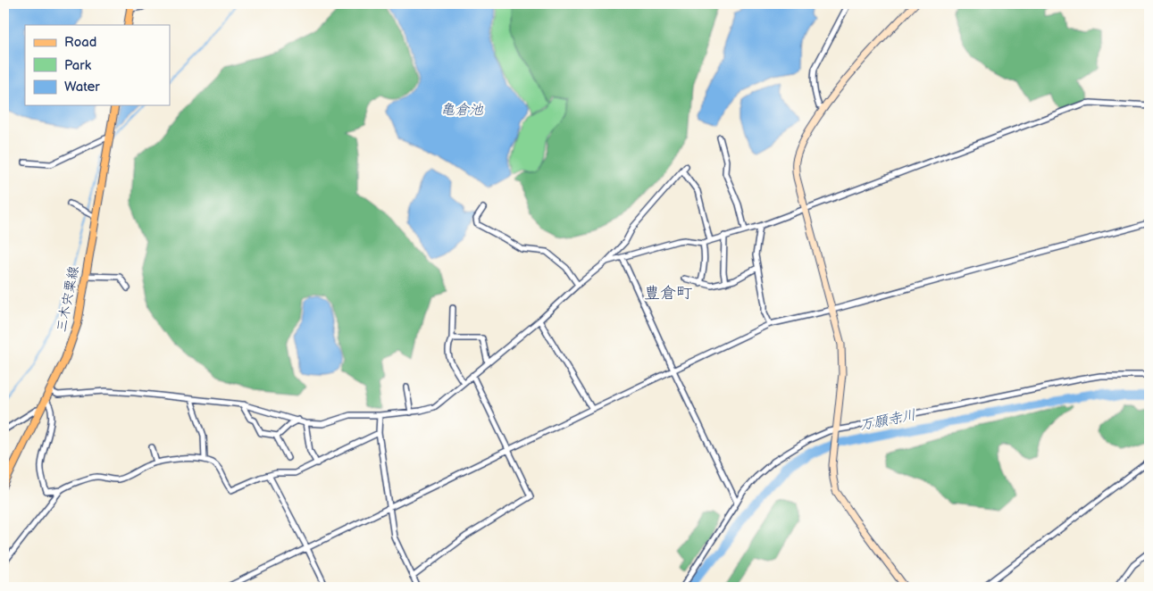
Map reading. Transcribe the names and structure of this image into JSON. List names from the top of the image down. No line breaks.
{"streets":{"main road":["三木宍粟線"]},"districts":["豊倉町"],"water":["亀倉池","万願寺川"],"legend":["Road","Park","Water"]}
